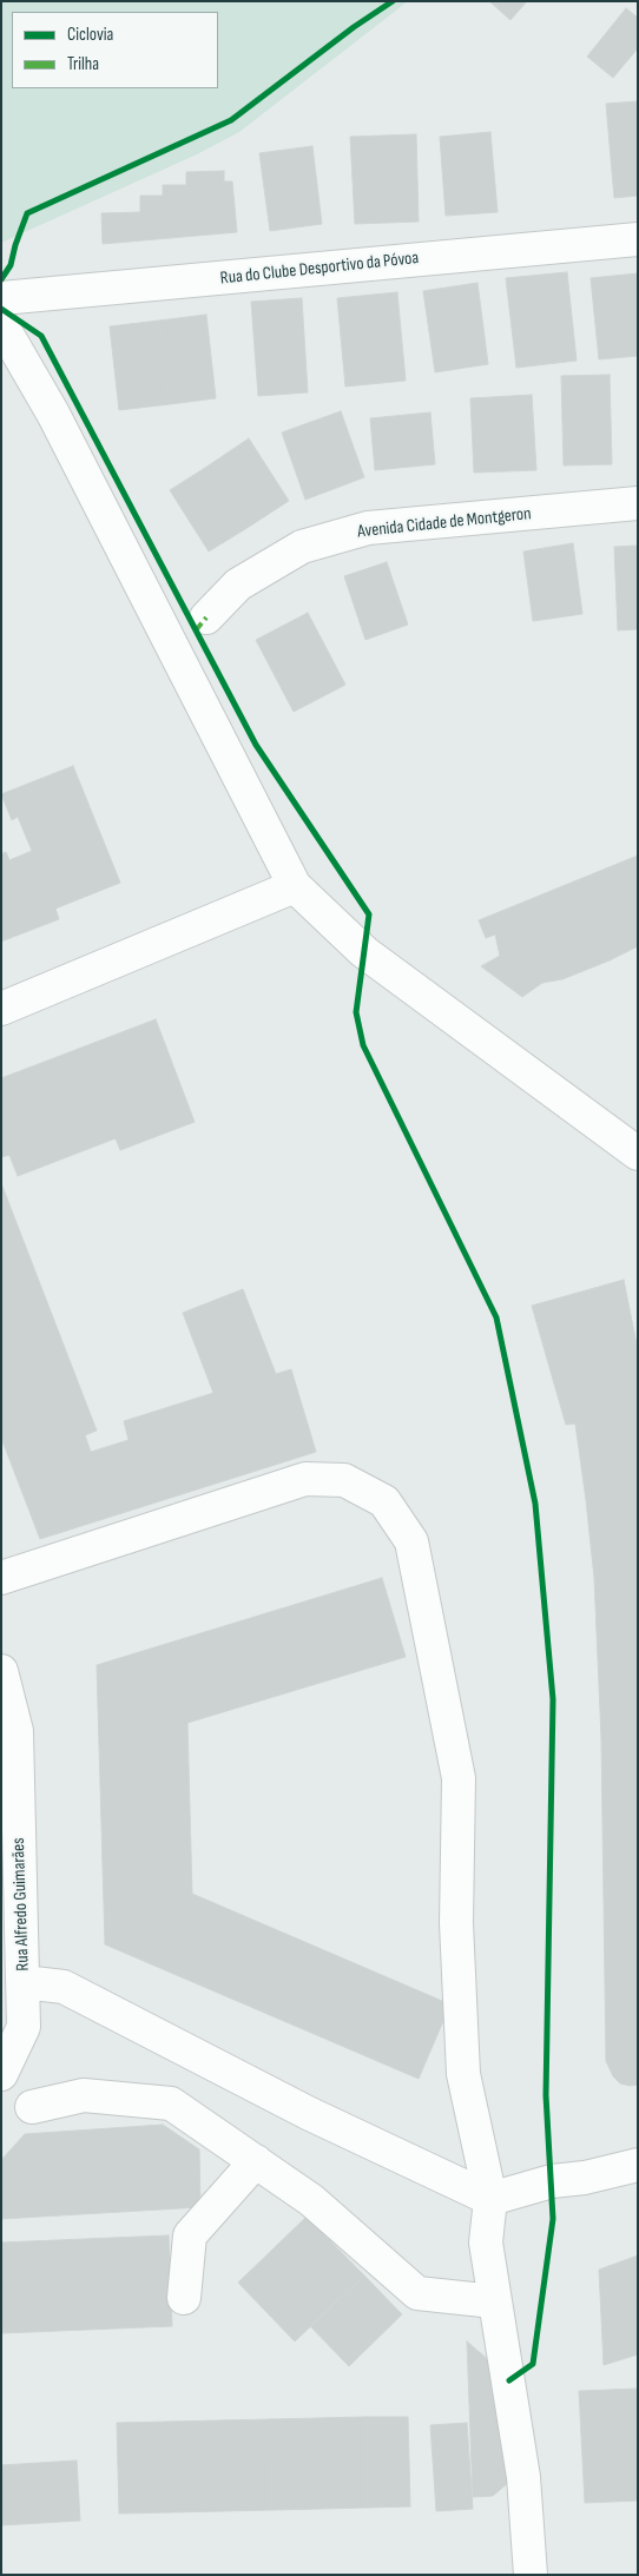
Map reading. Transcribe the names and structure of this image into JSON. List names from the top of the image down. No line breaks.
{"streets":{"street":["Rua do Clube Desportivo da Póvoa","Avenida Cidade de Montgeron","Rua Alfredo Guimarães"]},"legend":["Ciclovia","Trilha"]}
